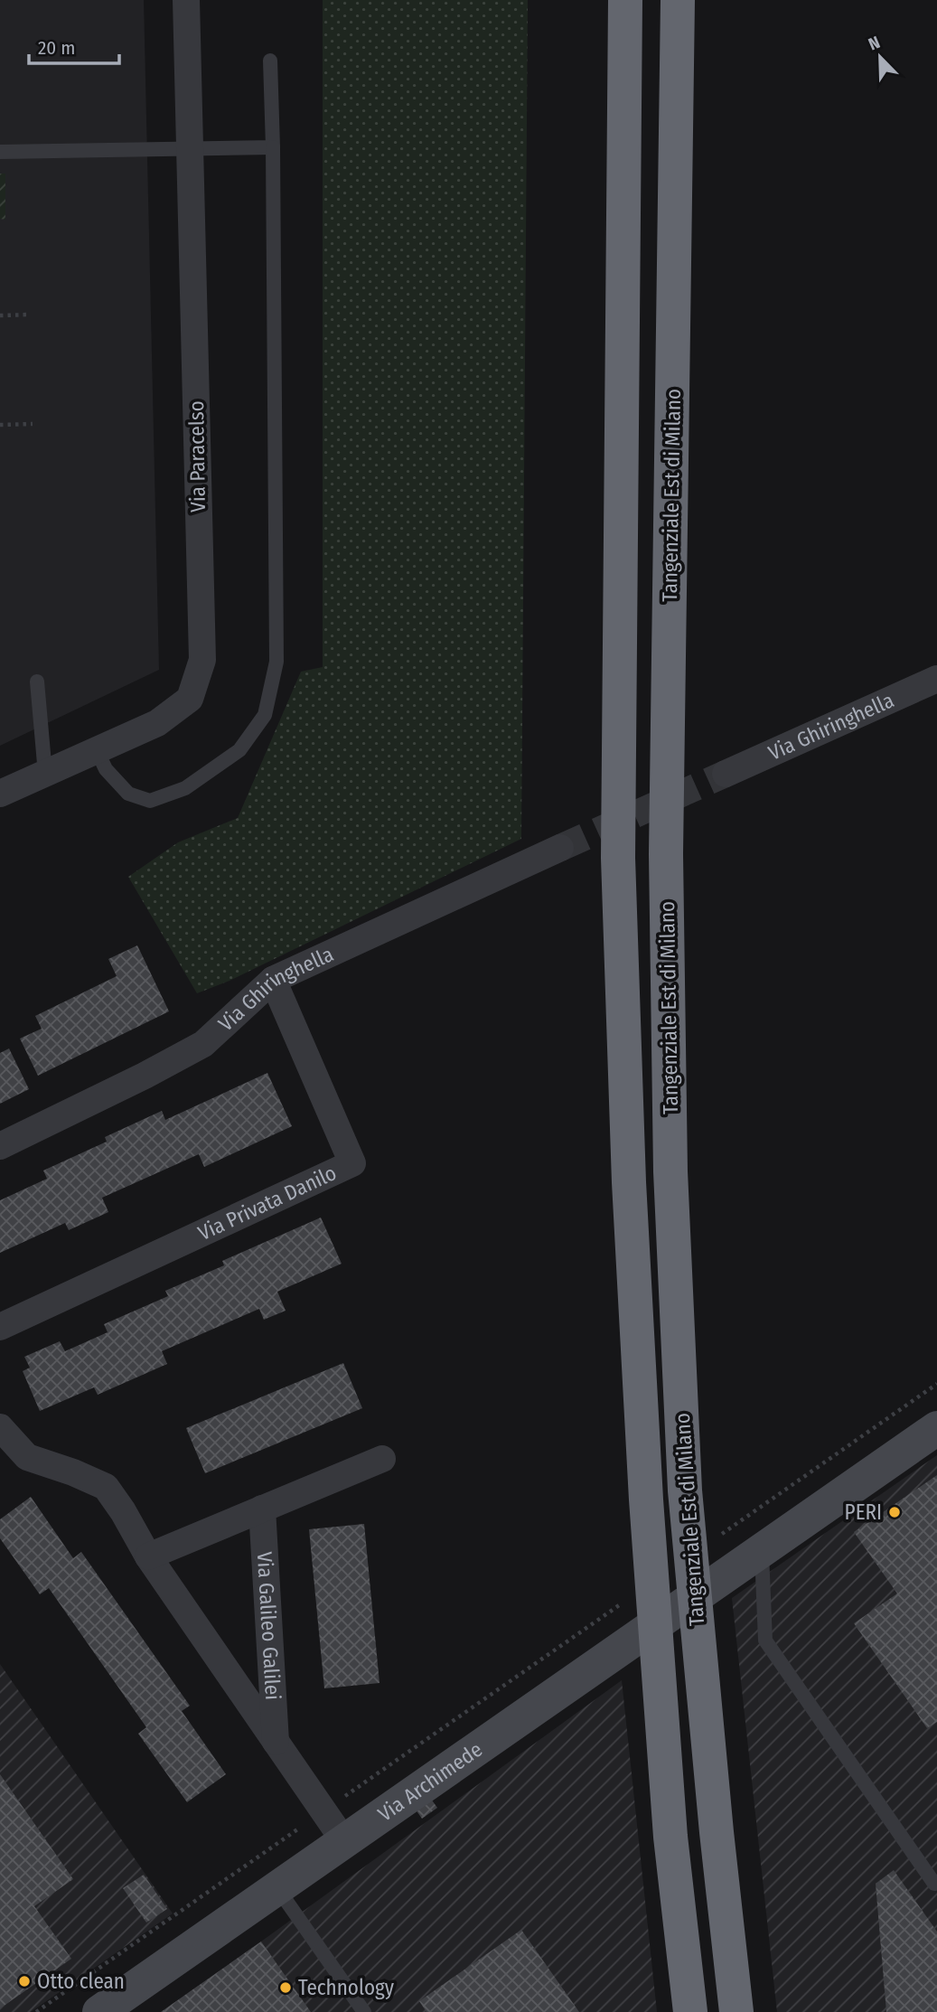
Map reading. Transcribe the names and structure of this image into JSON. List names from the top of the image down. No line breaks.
{"streets":{"highway":["Tangenziale Est di Milano"],"street":["Via Paracelso","Via Ghiringhella","Via Privata Danilo","Via Galileo Galilei","Via Archimede"]},"crossings":[["Via Ghiringhella","Via Privata Danilo"],["Via Galileo Galilei","Via Archimede"]],"places":["PERI","Otto clean","Technology"],"scale_bar":"20 m","north":"top left"}
